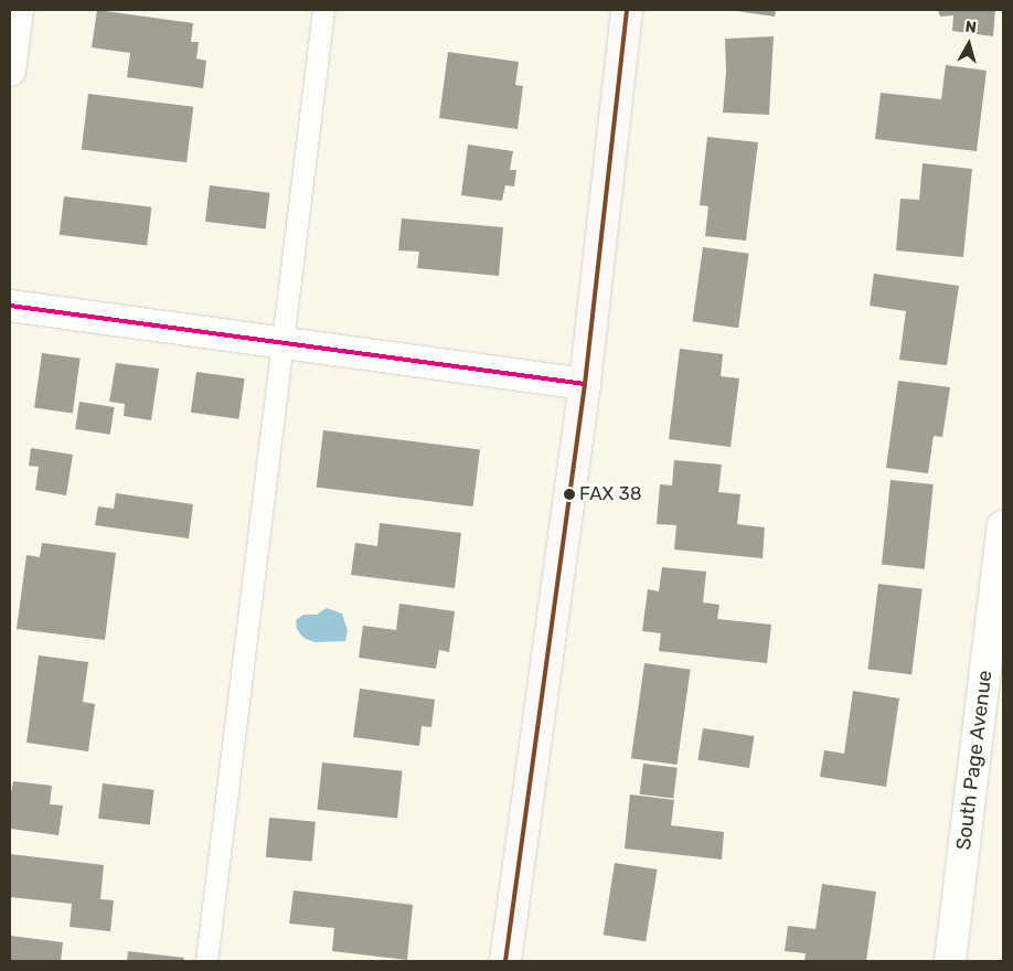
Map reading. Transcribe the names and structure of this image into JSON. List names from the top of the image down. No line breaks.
{"streets":{"street":["South Page Avenue"]},"places":["FAX 38"],"north":"top"}
